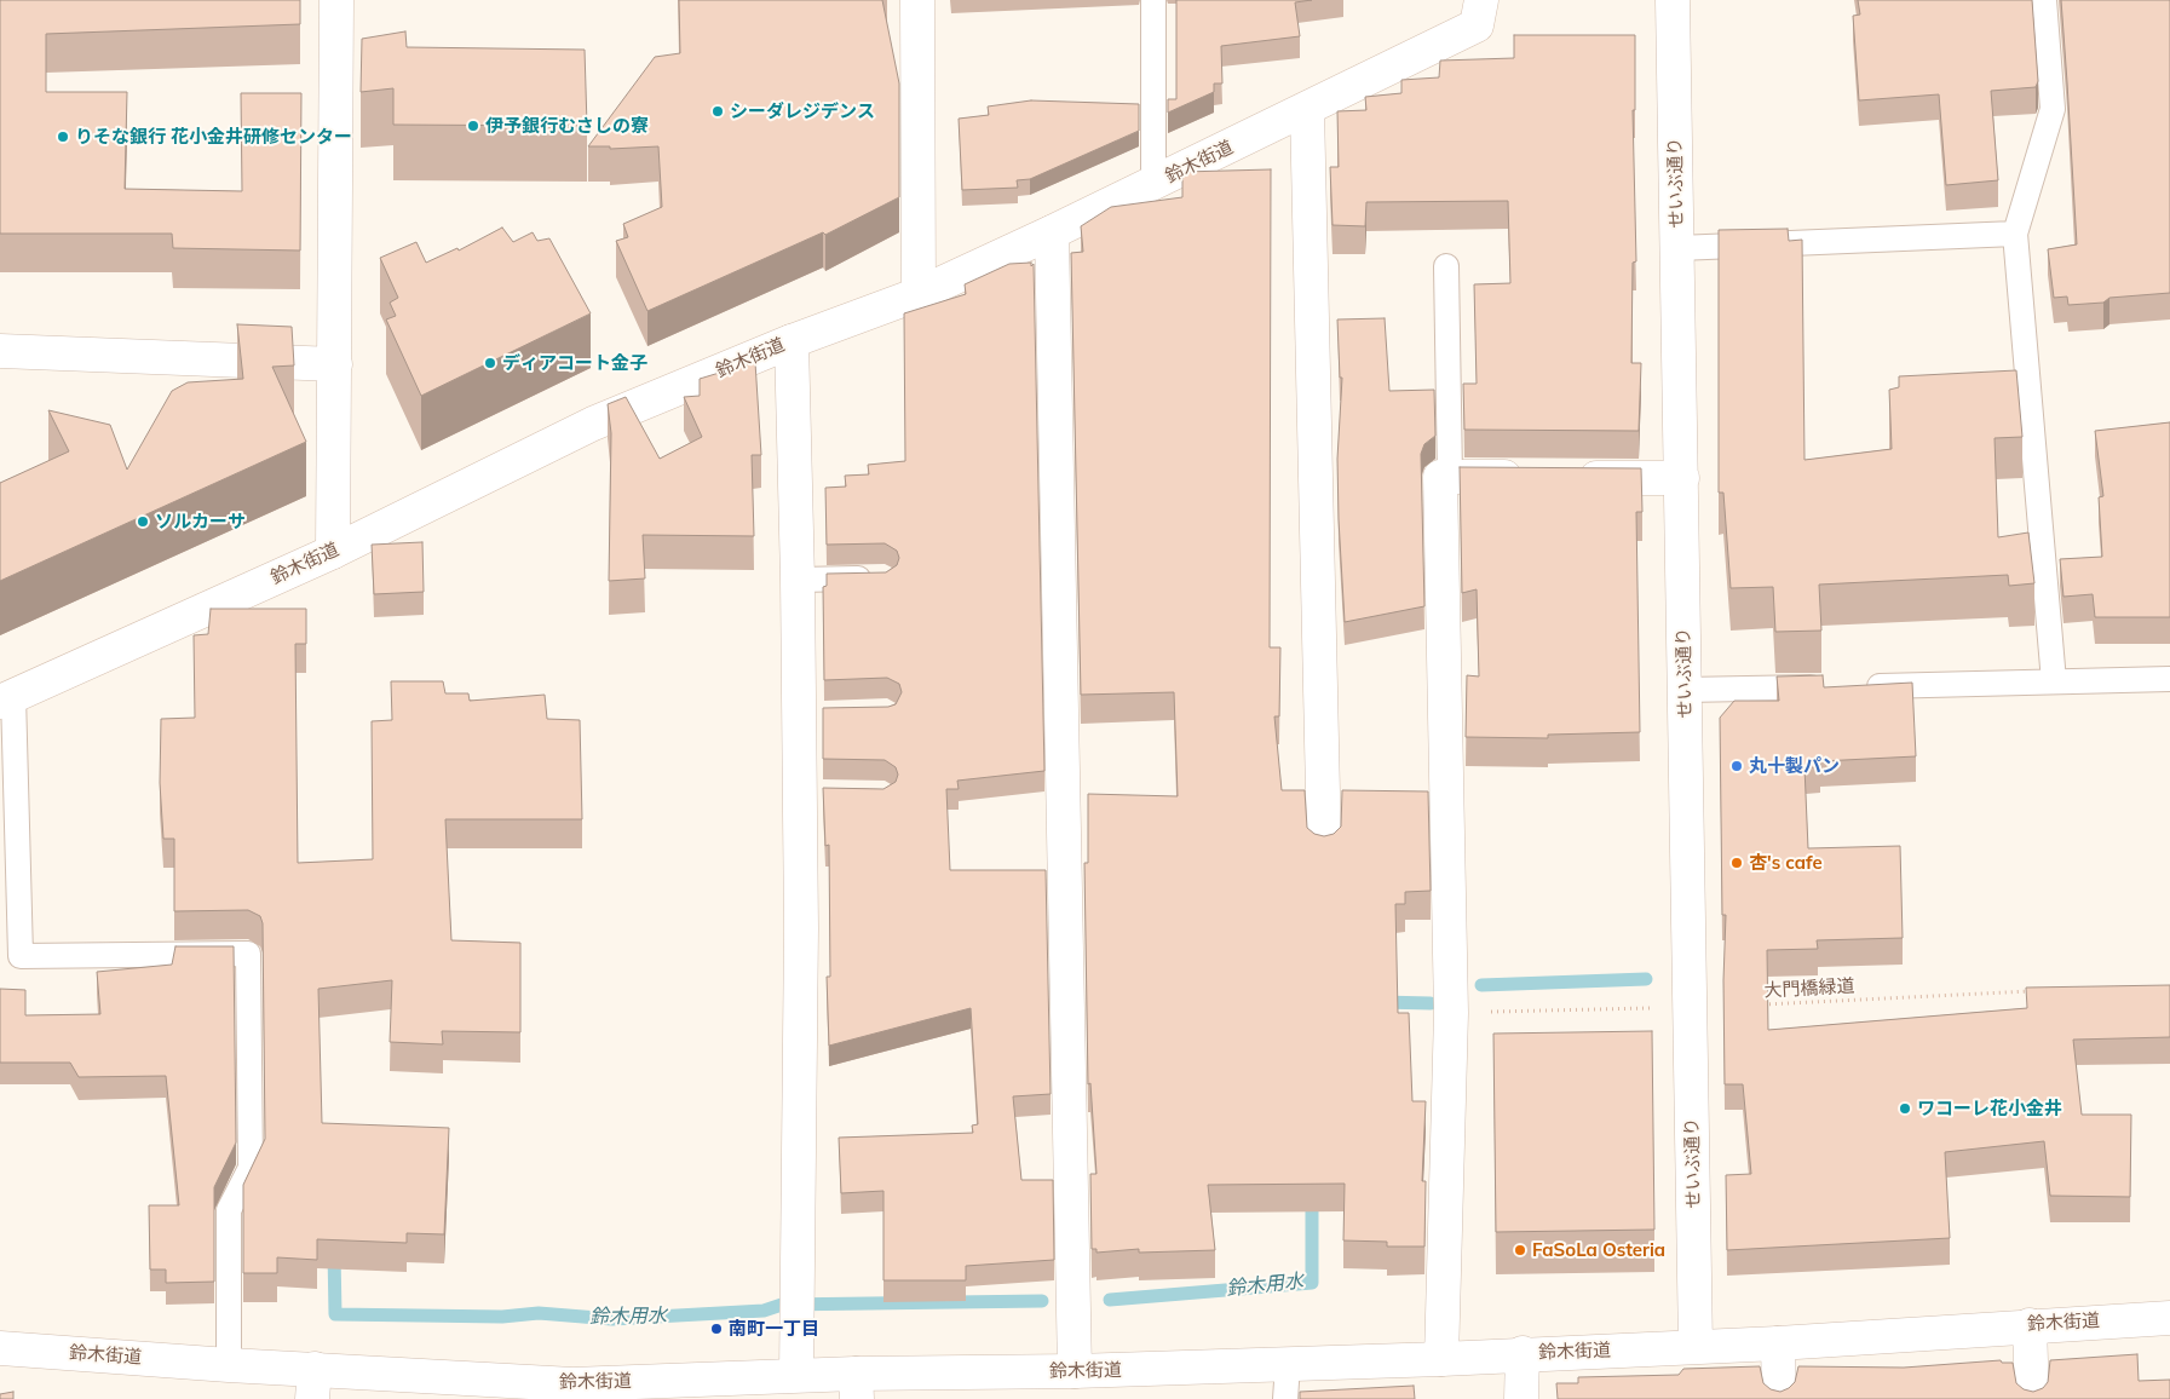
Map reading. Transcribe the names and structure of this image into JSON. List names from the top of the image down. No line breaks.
{"streets":{"street":["鈴木街道","せいぶ通り"],"path":["大門橋緑道"]},"crossings":[["鈴木街道","せいぶ通り"]],"water":["鈴木用水"],"places":["シーダレジデンス","伊予銀行むさしの寮","りそな銀行 花小金井研修センター","ディアコート金子","ソルカーサ","丸十製パン","杏's cafe","ワコーレ花小金井","FaSoLa Osteria","南町一丁目"]}
